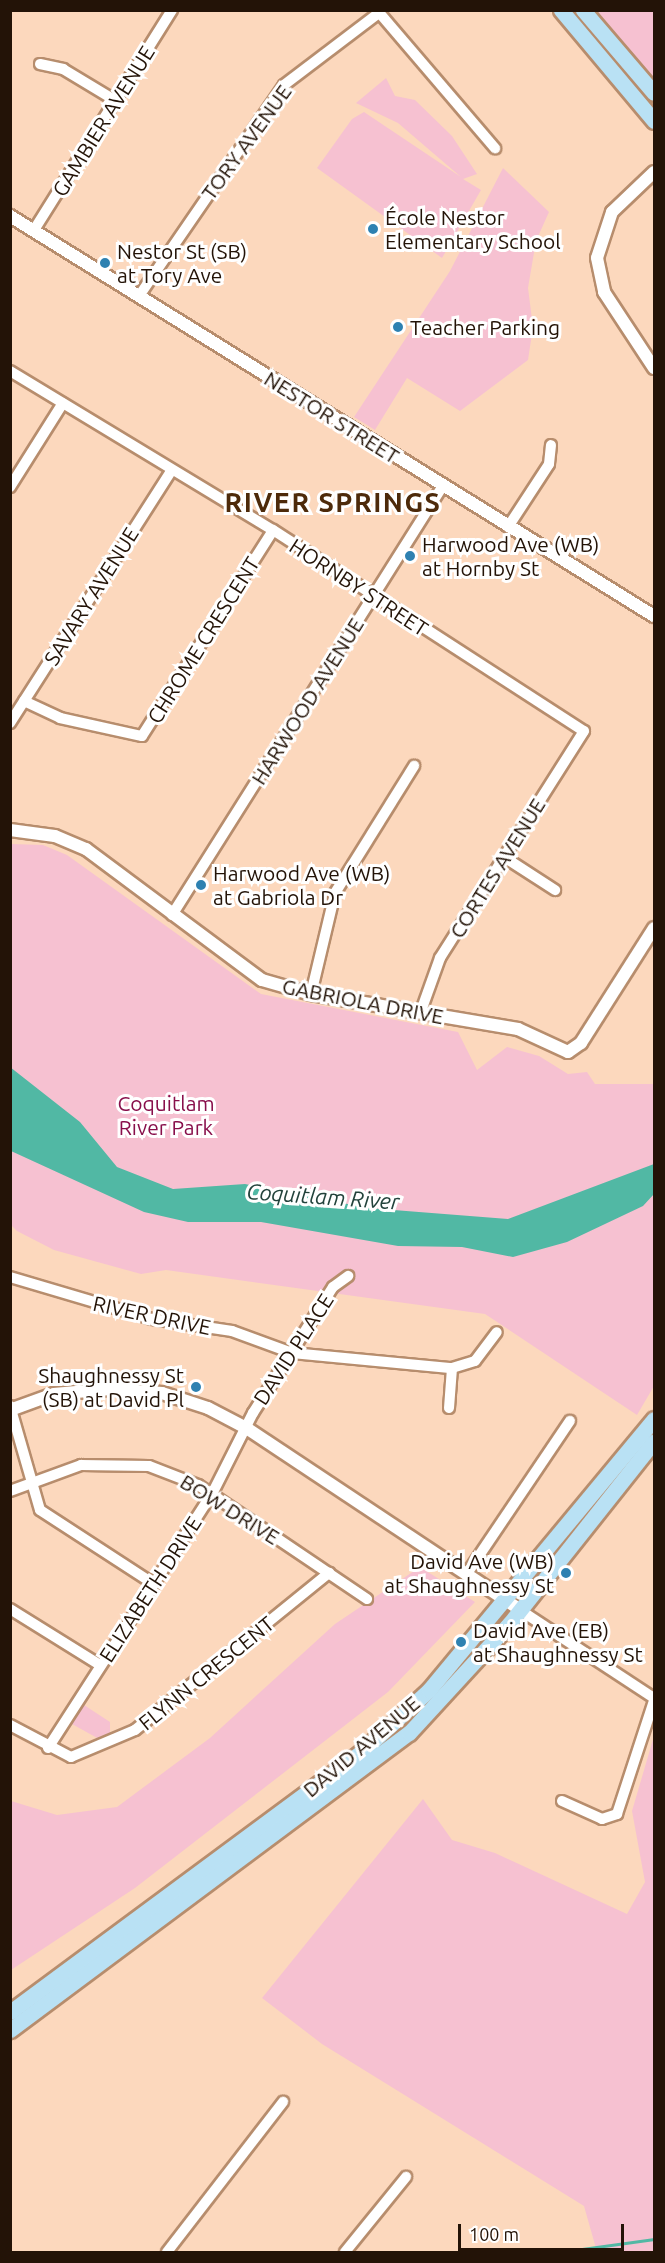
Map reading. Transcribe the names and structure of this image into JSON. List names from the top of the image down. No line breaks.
{"streets":{"main road":["DAVID AVENUE"],"street":["GAMBIER AVENUE","TORY AVENUE","NESTOR STREET","HORNBY STREET","SAVARY AVENUE","CHROME CRESCENT","HARWOOD AVENUE","CORTES AVENUE","GABRIOLA DRIVE","RIVER DRIVE","DAVID PLACE","BOW DRIVE","ELIZABETH DRIVE","FLYNN CRESCENT"]},"crossings":[["GAMBIER AVENUE","NESTOR STREET"],["TORY AVENUE","NESTOR STREET"],["NESTOR STREET","HARWOOD AVENUE"],["HORNBY STREET","SAVARY AVENUE"],["HORNBY STREET","CHROME CRESCENT"],["HORNBY STREET","HARWOOD AVENUE"],["HORNBY STREET","CORTES AVENUE"],["SAVARY AVENUE","CHROME CRESCENT"],["HARWOOD AVENUE","GABRIOLA DRIVE"],["CORTES AVENUE","GABRIOLA DRIVE"],["RIVER DRIVE","DAVID PLACE"],["DAVID PLACE","ELIZABETH DRIVE"],["BOW DRIVE","ELIZABETH DRIVE"],["BOW DRIVE","FLYNN CRESCENT"],["ELIZABETH DRIVE","FLYNN CRESCENT"]],"districts":["RIVER SPRINGS"],"water":["Coquitlam River"],"parks":["Coquitlam River Park"],"places":["École Nestor Elementary School","Nestor St (SB) at Tory Ave","Teacher Parking","Harwood Ave (WB) at Hornby St","Harwood Ave (WB) at Gabriola Dr","Shaughnessy St (SB) at David Pl","David Ave (WB) at Shaughnessy St","David Ave (EB) at Shaughnessy St"],"scale_bar":"100 m"}
